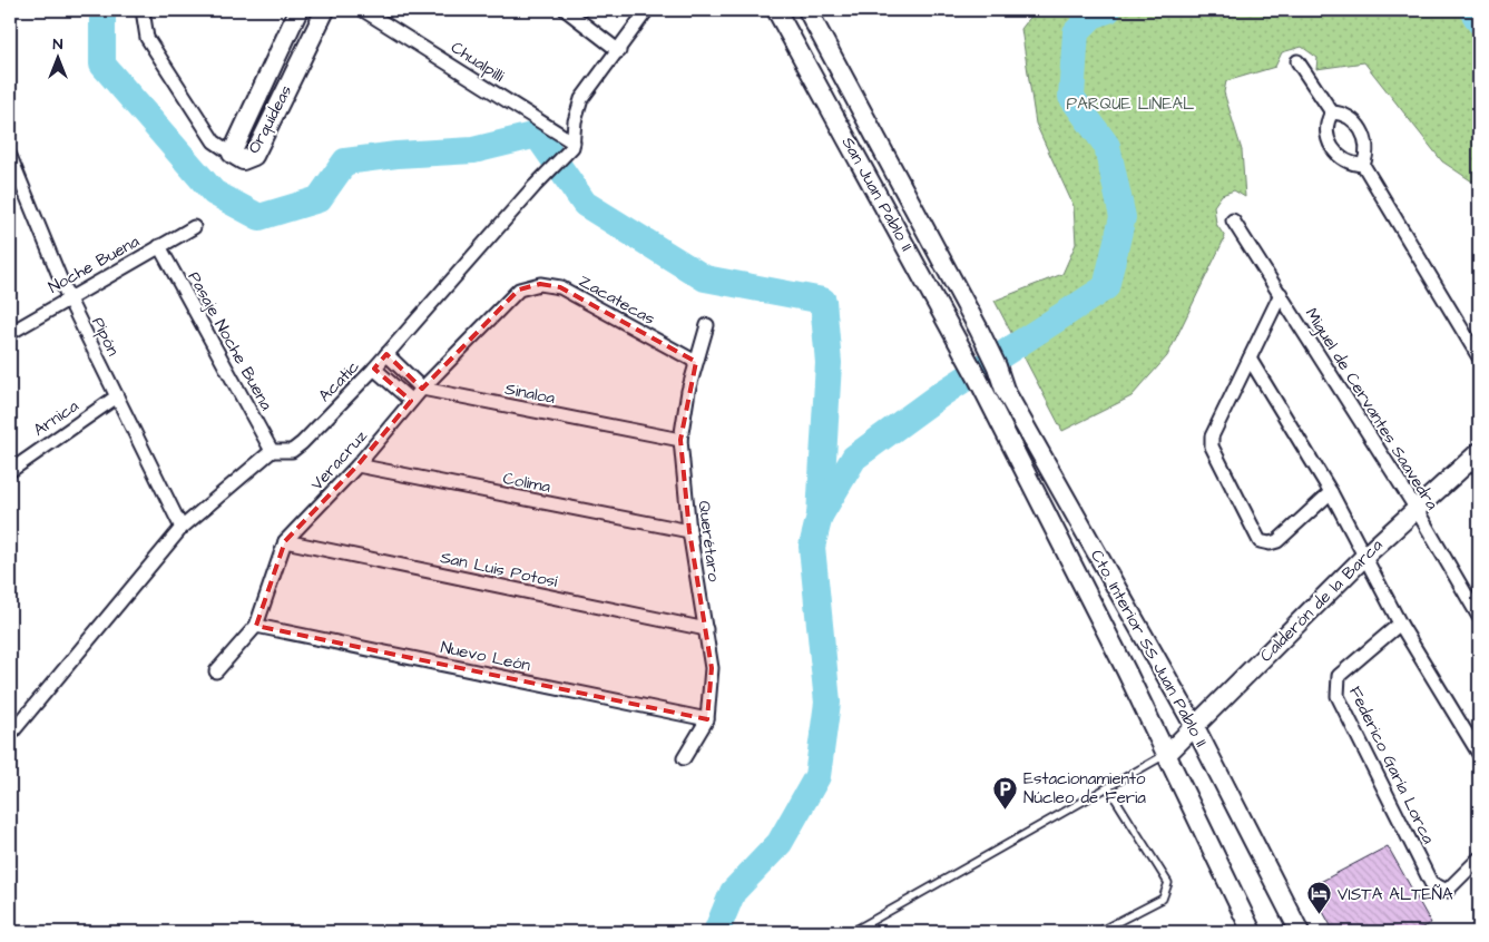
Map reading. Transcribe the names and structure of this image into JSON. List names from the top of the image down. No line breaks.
{"streets":{"main road":["Orquídeas","San Juan Pablo II","Calderón de la Barca","Cto. Interior SS Juan Pablo II"],"street":["Chualpilli","Noche Buena","Zacatecas","Pipón","Pasaje Noche Buena","Acatic","Sinaloa","Miguel de Cervantes Saavedra","Arnica","Veracruz","Colima","Querétaro","San Luis Potosí","Nuevo León","Federico Garía Lorca"]},"crossings":[["Chualpilli","Acatic"],["San Juan Pablo II","Cto. Interior SS Juan Pablo II"],["Noche Buena","Pipón"],["Noche Buena","Pasaje Noche Buena"],["Zacatecas","Veracruz"],["Zacatecas","Querétaro"],["Pipón","Acatic"],["Pipón","Arnica"],["Pasaje Noche Buena","Acatic"],["Sinaloa","Veracruz"],["Sinaloa","Querétaro"],["Miguel de Cervantes Saavedra","Calderón de la Barca"],["Veracruz","Colima"],["Veracruz","San Luis Potosí"],["Veracruz","Nuevo León"],["Colima","Querétaro"],["Querétaro","San Luis Potosí"],["Querétaro","Nuevo León"],["Calderón de la Barca","Cto. Interior SS Juan Pablo II"]],"parks":["PARQUE LINEAL"],"places":{"parking":["Estacionamiento Núcleo de Feria"],"hotel":["VISTA ALTEÑA"]},"north":"top"}
